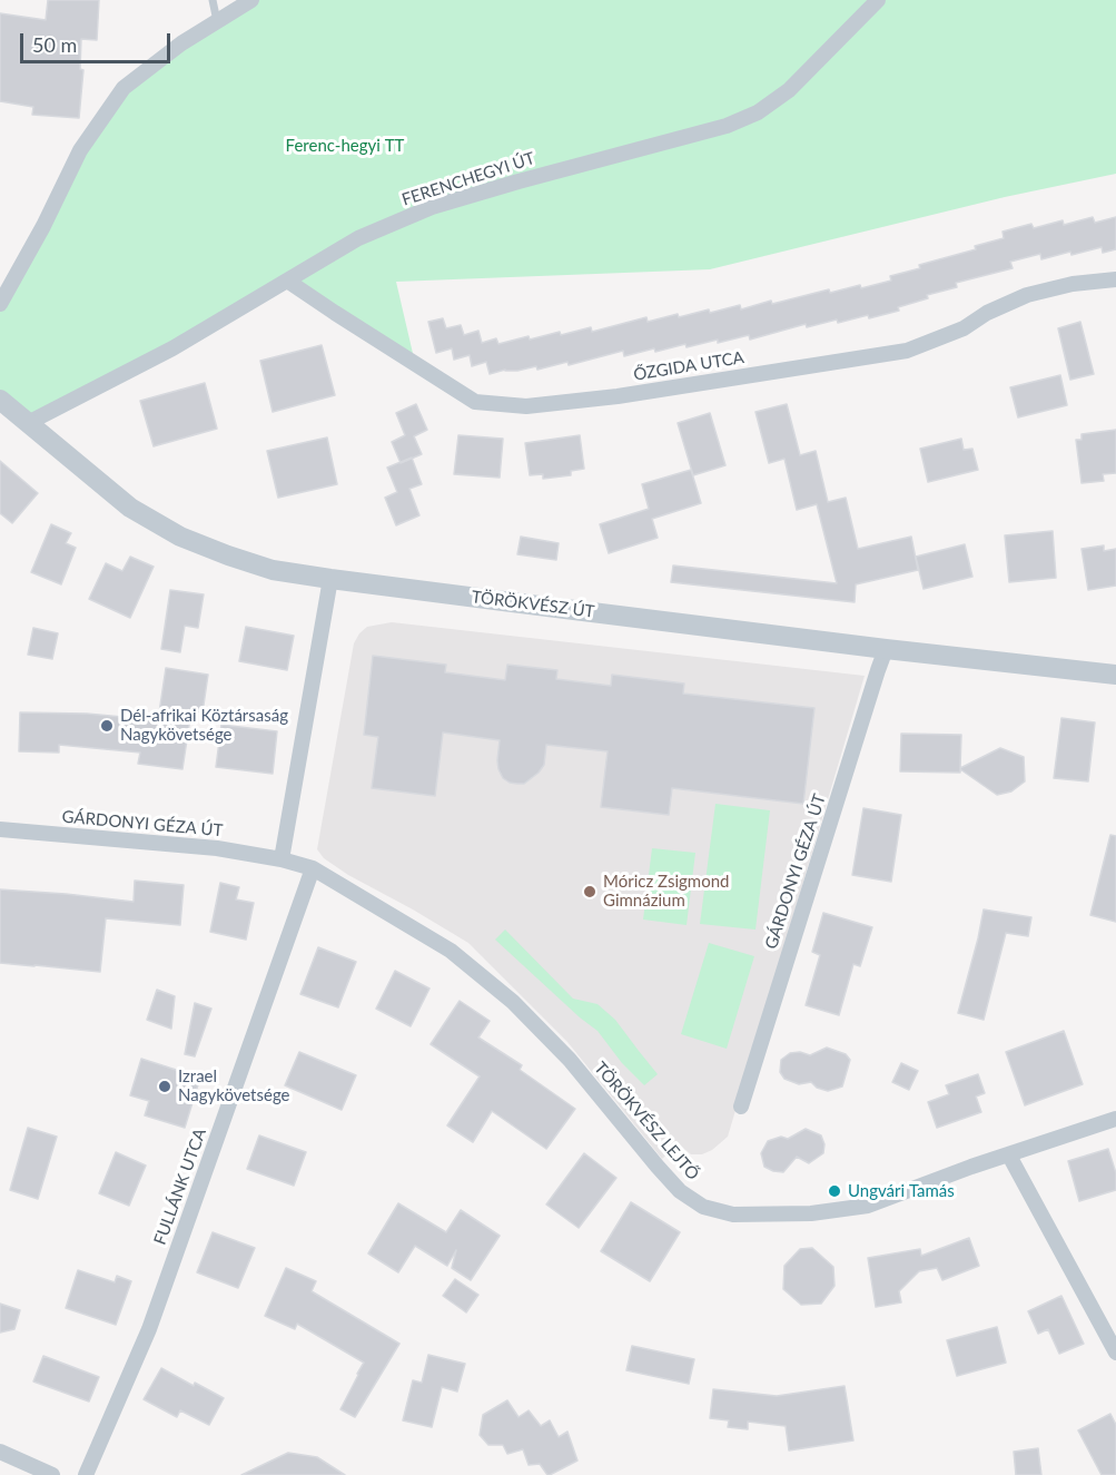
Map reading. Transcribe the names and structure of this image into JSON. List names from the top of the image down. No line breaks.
{"streets":{"street":["FERENCHEGYI ÚT","ŐZGIDA UTCA","TÖRÖKVÉSZ ÚT","GÁRDONYI GÉZA ÚT","TÖRÖKVÉSZ LEJTŐ","FULLÁNK UTCA"]},"crossings":[["FERENCHEGYI ÚT","ŐZGIDA UTCA"],["FERENCHEGYI ÚT","TÖRÖKVÉSZ ÚT"],["TÖRÖKVÉSZ ÚT","GÁRDONYI GÉZA ÚT"],["GÁRDONYI GÉZA ÚT","TÖRÖKVÉSZ LEJTŐ"],["TÖRÖKVÉSZ LEJTŐ","FULLÁNK UTCA"]],"parks":["Ferenc-hegyi TT"],"places":["Dél-afrikai Köztársaság Nagykövetsége","Móricz Zsigmond Gimnázium","Izrael Nagykövetsége","Ungvári Tamás"],"scale_bar":"50 m"}
